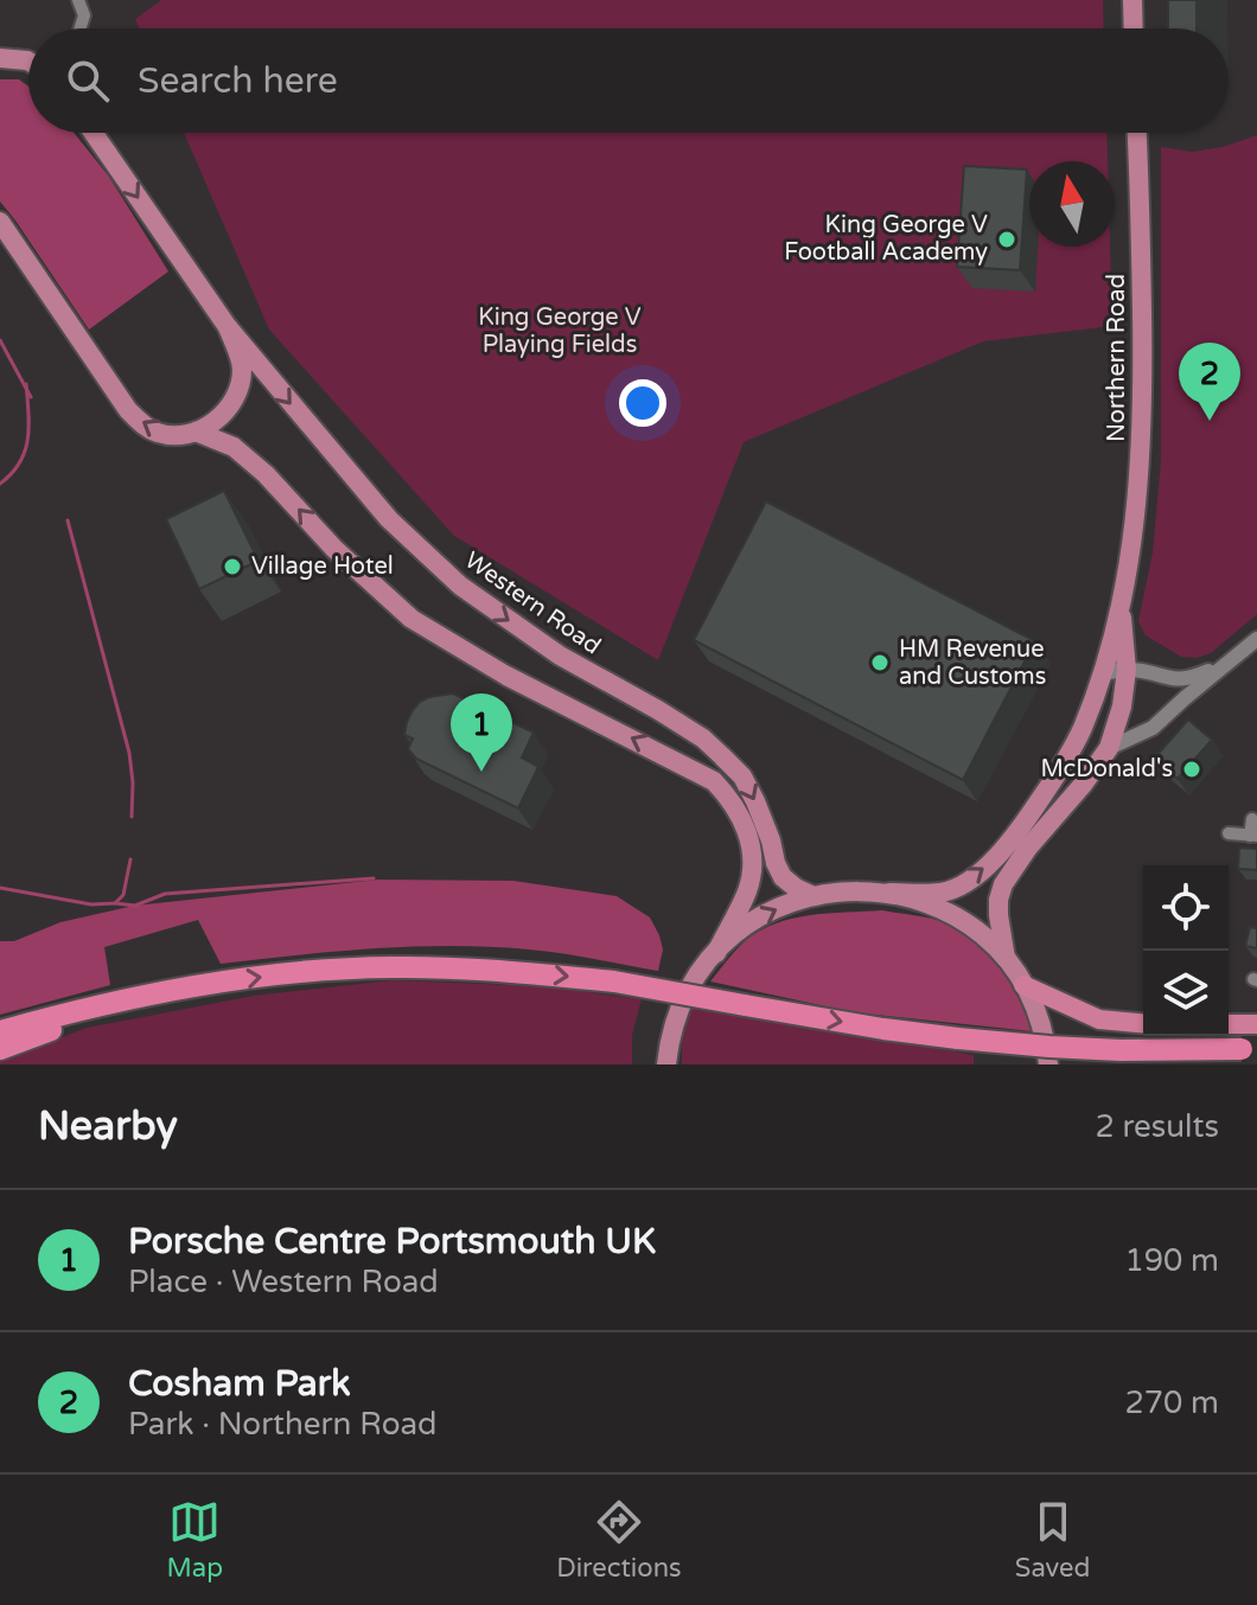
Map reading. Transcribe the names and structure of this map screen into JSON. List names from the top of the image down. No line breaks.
{"streets":{"main road":["Northern Road","Western Road"]},"crossings":[["Northern Road","Western Road"]],"parks":["King George V Playing Fields"],"places":["King George V Football Academy","Village Hotel","HM Revenue and Customs","McDonald's"],"north":"top","page":{"search":"Search here","pins":["2","1"],"heading":["Nearby","2 results"],"list":[{"mark":"1","name":"Porsche Centre Portsmouth UK","note":"Place · Western Road","value":"190 m"},{"mark":"2","name":"Cosham Park","note":"Park · Northern Road","value":"270 m"}],"nav":["Map","Directions","Saved"]}}
